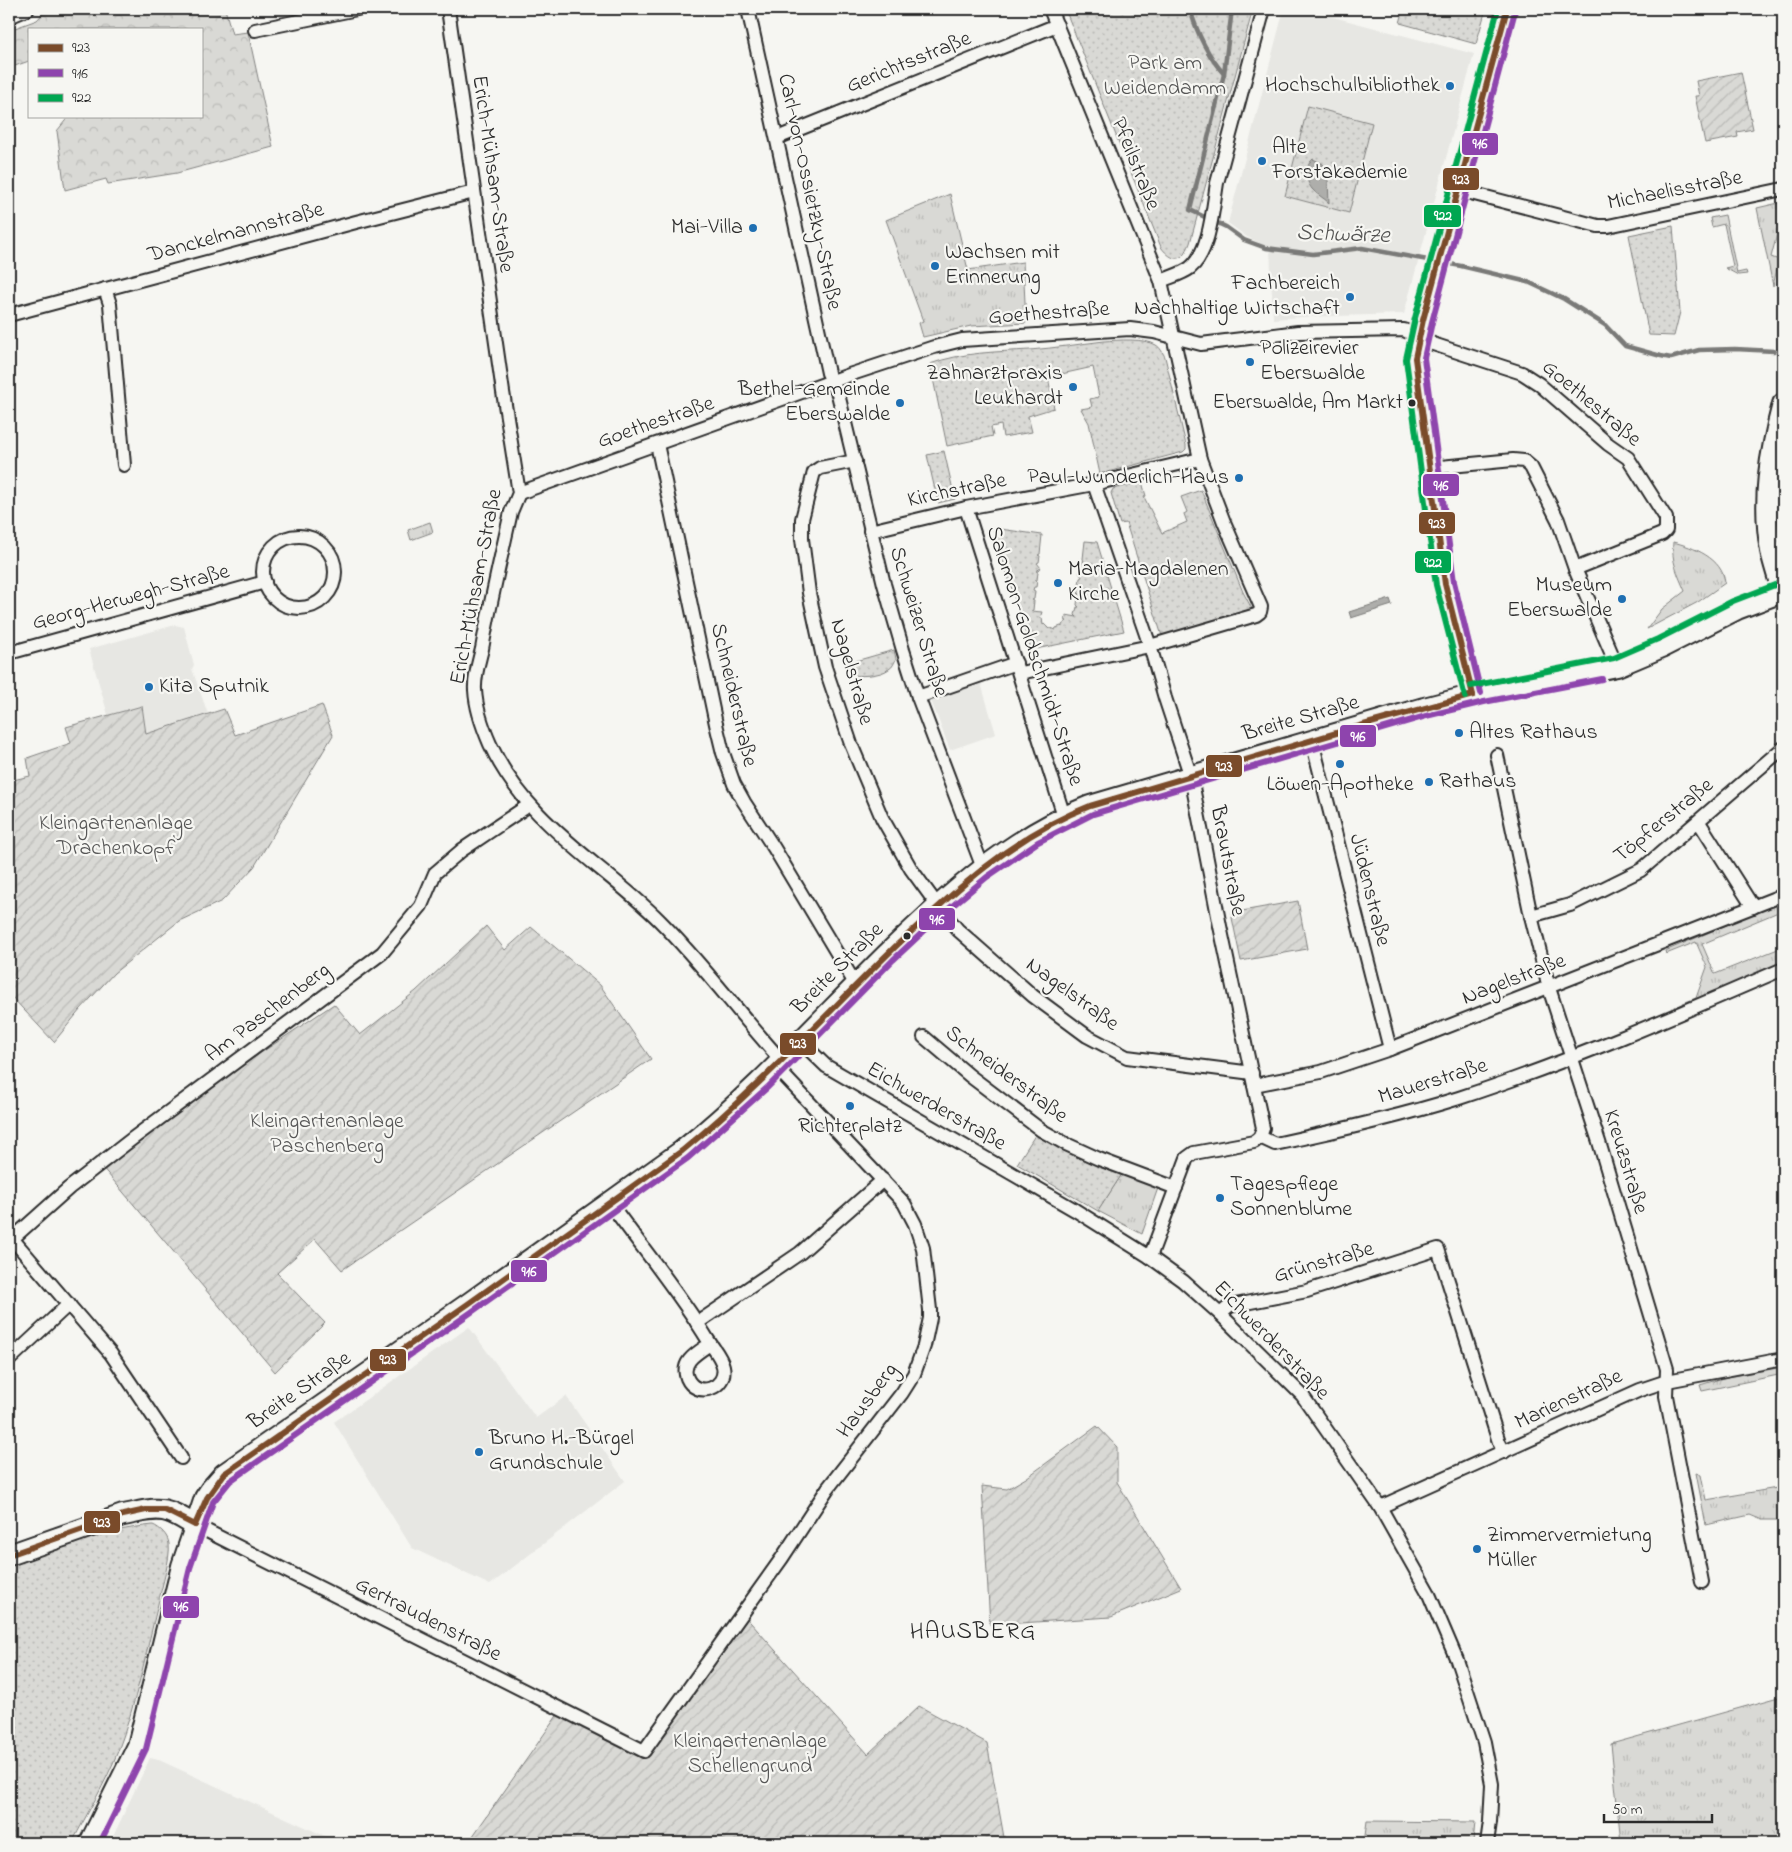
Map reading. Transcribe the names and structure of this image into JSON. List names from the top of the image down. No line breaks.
{"streets":{"main road":["Breite Straße"],"street":["Gerichtsstraße","Pfeilstraße","Erich-Mühsam-Straße","Michaelisstraße","Carl-von-Ossietzky-Straße","Danckelmannstraße","Goethestraße","Kirchstraße","Georg-Herwegh-Straße","Schweizer Straße","Salomon-Goldschmidt-Straße","Nagelstraße","Schneiderstraße","Töpferstraße","Brautstraße","Jüdenstraße","Am Paschenberg","Mauerstraße","Eichwerderstraße","Kreuzstraße","Grünstraße","Marienstraße","Hausberg","Gertraudenstraße"]},"crossings":[["Gerichtsstraße","Pfeilstraße"],["Gerichtsstraße","Carl-von-Ossietzky-Straße"],["Pfeilstraße","Goethestraße"],["Pfeilstraße","Kirchstraße"],["Pfeilstraße","Brautstraße"],["Erich-Mühsam-Straße","Danckelmannstraße"],["Erich-Mühsam-Straße","Goethestraße"],["Erich-Mühsam-Straße","Breite Straße"],["Erich-Mühsam-Straße","Am Paschenberg"],["Erich-Mühsam-Straße","Hausberg"],["Carl-von-Ossietzky-Straße","Goethestraße"],["Carl-von-Ossietzky-Straße","Schweizer Straße"],["Goethestraße","Schweizer Straße"],["Goethestraße","Schneiderstraße"],["Kirchstraße","Schweizer Straße"],["Kirchstraße","Salomon-Goldschmidt-Straße"],["Kirchstraße","Brautstraße"],["Schweizer Straße","Nagelstraße"],["Schweizer Straße","Breite Straße"],["Salomon-Goldschmidt-Straße","Breite Straße"],["Nagelstraße","Breite Straße"],["Nagelstraße","Brautstraße"],["Nagelstraße","Jüdenstraße"],["Nagelstraße","Kreuzstraße"],["Schneiderstraße","Breite Straße"],["Breite Straße","Brautstraße"],["Breite Straße","Jüdenstraße"],["Breite Straße","Eichwerderstraße"],["Breite Straße","Hausberg"],["Breite Straße","Gertraudenstraße"],["Töpferstraße","Kreuzstraße"],["Brautstraße","Mauerstraße"],["Mauerstraße","Kreuzstraße"],["Eichwerderstraße","Grünstraße"],["Eichwerderstraße","Marienstraße"],["Kreuzstraße","Marienstraße"],["Grünstraße","Marienstraße"],["Hausberg","Gertraudenstraße"]],"districts":["HAUSBERG"],"water":["Schwärze"],"parks":["Park am Weidendamm","Kleingartenanlage Drachenkopf","Kleingartenanlage Paschenberg","Kleingartenanlage Schellengrund"],"places":["Hochschulbibliothek","Alte Forstakademie","Mai-Villa","Wachsen mit Erinnerung","Fachbereich Nachhaltige Wirtschaft","Polizeirevier Eberswalde","Zahnarztpraxis Leukhardt","Bethel-Gemeinde Eberswalde","Eberswalde, Am Markt","Paul-Wunderlich-Haus","Maria-Magdalenen Kirche","Museum Eberswalde","Kita Sputnik","Altes Rathaus","Löwen-Apotheke","Rathaus","Richterplatz","Tagespflege Sonnenblume","Bruno H.-Bürgel Grundschule","Zimmervermietung Müller"],"lines":["transit line 923","transit line 922","transit line 916"],"legend":["923","916","922"],"scale_bar":"50 m"}
